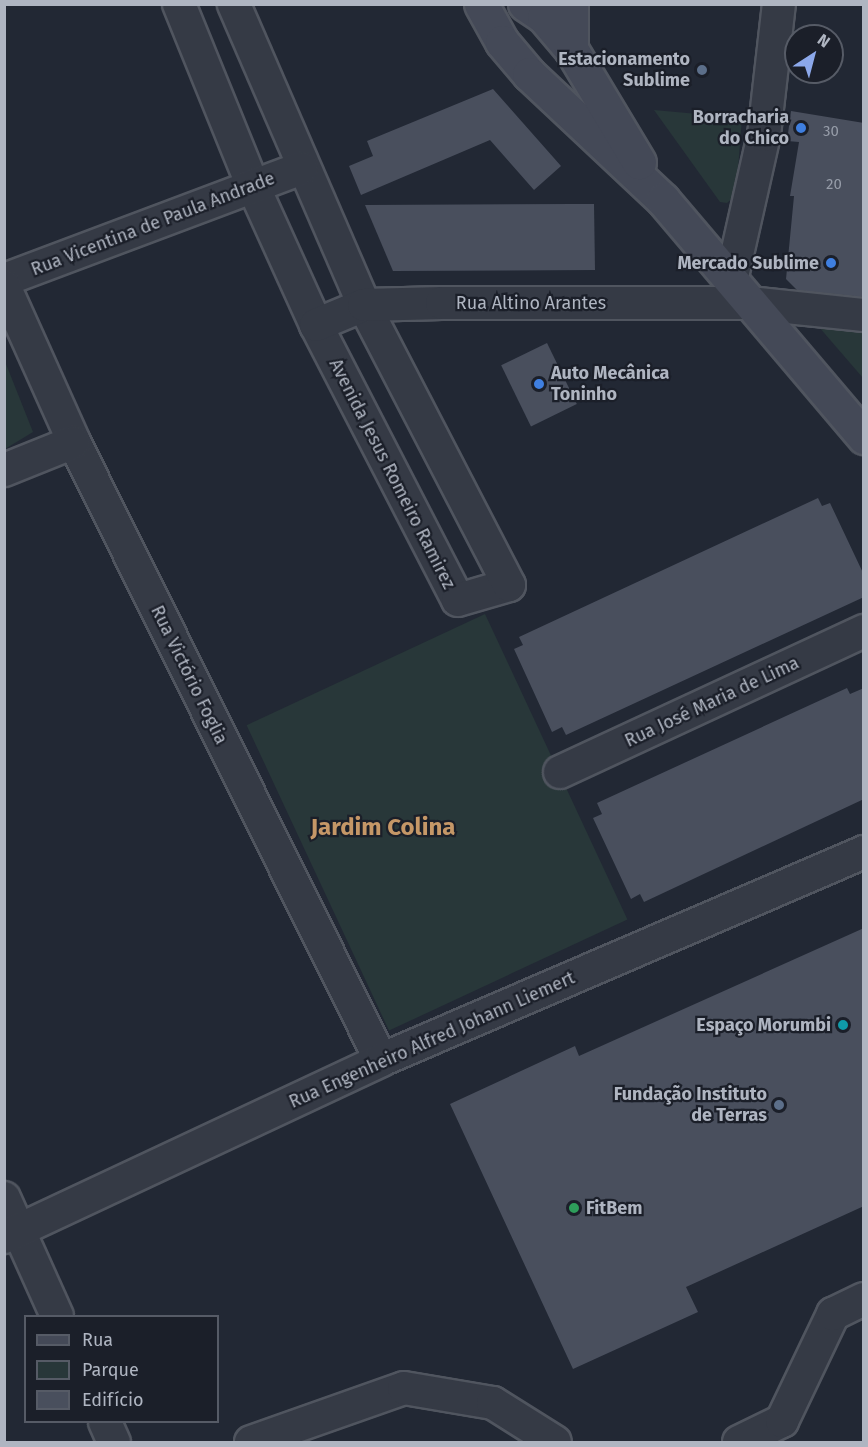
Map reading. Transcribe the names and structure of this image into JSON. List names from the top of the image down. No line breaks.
{"streets":{"street":["Rua Vicentina de Paula Andrade","Rua Altino Arantes","Avenida Jesus Romeiro Ramirez","Rua Victório Foglia","Rua José Maria de Lima","Rua Engenheiro Alfred Johann Liemert"]},"crossings":[["Rua Vicentina de Paula Andrade","Avenida Jesus Romeiro Ramirez"],["Rua Altino Arantes","Avenida Jesus Romeiro Ramirez"],["Rua Victório Foglia","Rua Engenheiro Alfred Johann Liemert"]],"districts":["Jardim Colina"],"places":["Estacionamento Sublime","Borracharia do Chico","Mercado Sublime","Auto Mecânica Toninho","Espaço Morumbi","Fundação Instituto de Terras","FitBem"],"house_numbers":["30","20"],"legend":["Rua","Parque","Edifício"],"north":"top right"}
